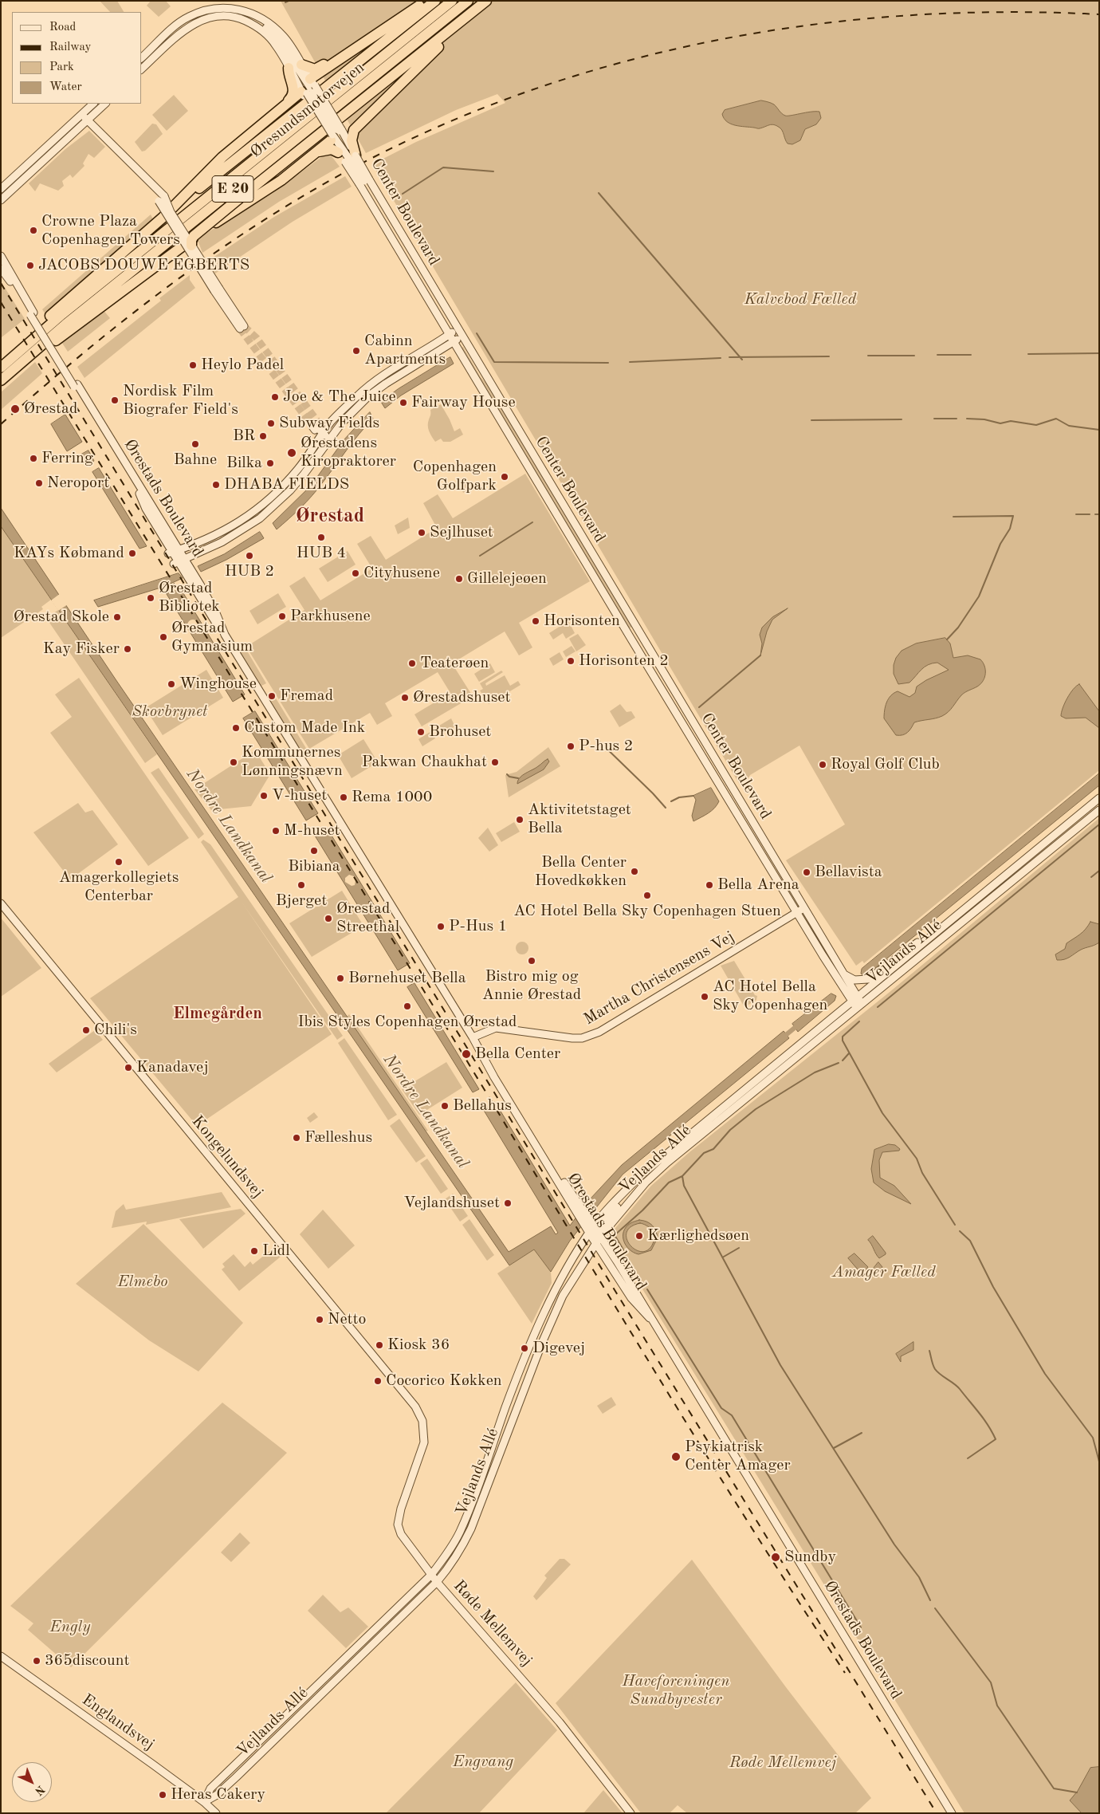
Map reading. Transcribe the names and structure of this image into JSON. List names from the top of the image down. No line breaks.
{"streets":{"highway":["Øresundsmotorvejen","E 20"],"street":["Center Boulevard","Ørestads Boulevard","Vejlands Allé","Martha Christensens Vej","Kongelundsvej","Røde Mellemvej","Englandsvej"]},"crossings":[["Center Boulevard","Vejlands Allé"],["Center Boulevard","Martha Christensens Vej"],["Ørestads Boulevard","Vejlands Allé"],["Ørestads Boulevard","Martha Christensens Vej"],["Vejlands Allé","Røde Mellemvej"],["Vejlands Allé","Englandsvej"],["Kongelundsvej","Røde Mellemvej"]],"districts":["Ørestad","Elmegården"],"water":["Nordre Landkanal"],"parks":["Kalvebod Fælled","Skovbrynet","Amager Fælled","Elmebo","Engly","Haveforeningen Sundbyvester","Engvang","Røde Mellemvej"],"places":["Crowne Plaza Copenhagen Towers","JACOBS DOUWE EGBERTS","Cabinn Apartments","Heylo Padel","Joe & The Juice","Nordisk Film Biografer Field's","Fairway House","Ørestad","Subway Fields","BR","Bahne","Ørestadens Kiropraktorer","Ferring","Bilka","Copenhagen Golfpark","Neroport","DHABA FIELDS","Sejlhuset","HUB 4","KAYs Købmand","HUB 2","Cityhusene","Gillelejeøen","Ørestad Bibliotek","Parkhusene","Ørestad Skole","Horisonten","Ørestad Gymnasium","Kay Fisker","Horisonten 2","Teaterøen","Winghouse","Fremad","Ørestadshuset","Custom Made Ink","Brohuset","P-hus 2","Kommunernes Lønningsnævn","Pakwan Chaukhat","Royal Golf Club","V-huset","Rema 1000","Aktivitetstaget Bella","M-huset","Bibiana","Amagerkollegiets Centerbar","Bella Center Hovedkøkken","Bellavista","Bjerget","Bella Arena","AC Hotel Bella Sky Copenhagen Stuen","Ørestad Streethal","P-Hus 1","Bistro mig og Annie Ørestad","Børnehuset Bella","AC Hotel Bella Sky Copenhagen","Ibis Styles Copenhagen Ørestad","Chili's","Bella Center","Kanadavej","Bellahus","Fælleshus","Vejlandshuset","Kærlighedsøen","Lidl","Netto","Kiosk 36","Digevej","Cocorico Køkken","Psykiatrisk Center Amager","Sundby","365discount","Heras Cakery"],"legend":["Road","Railway","Park","Water"],"north":"bottom right"}
